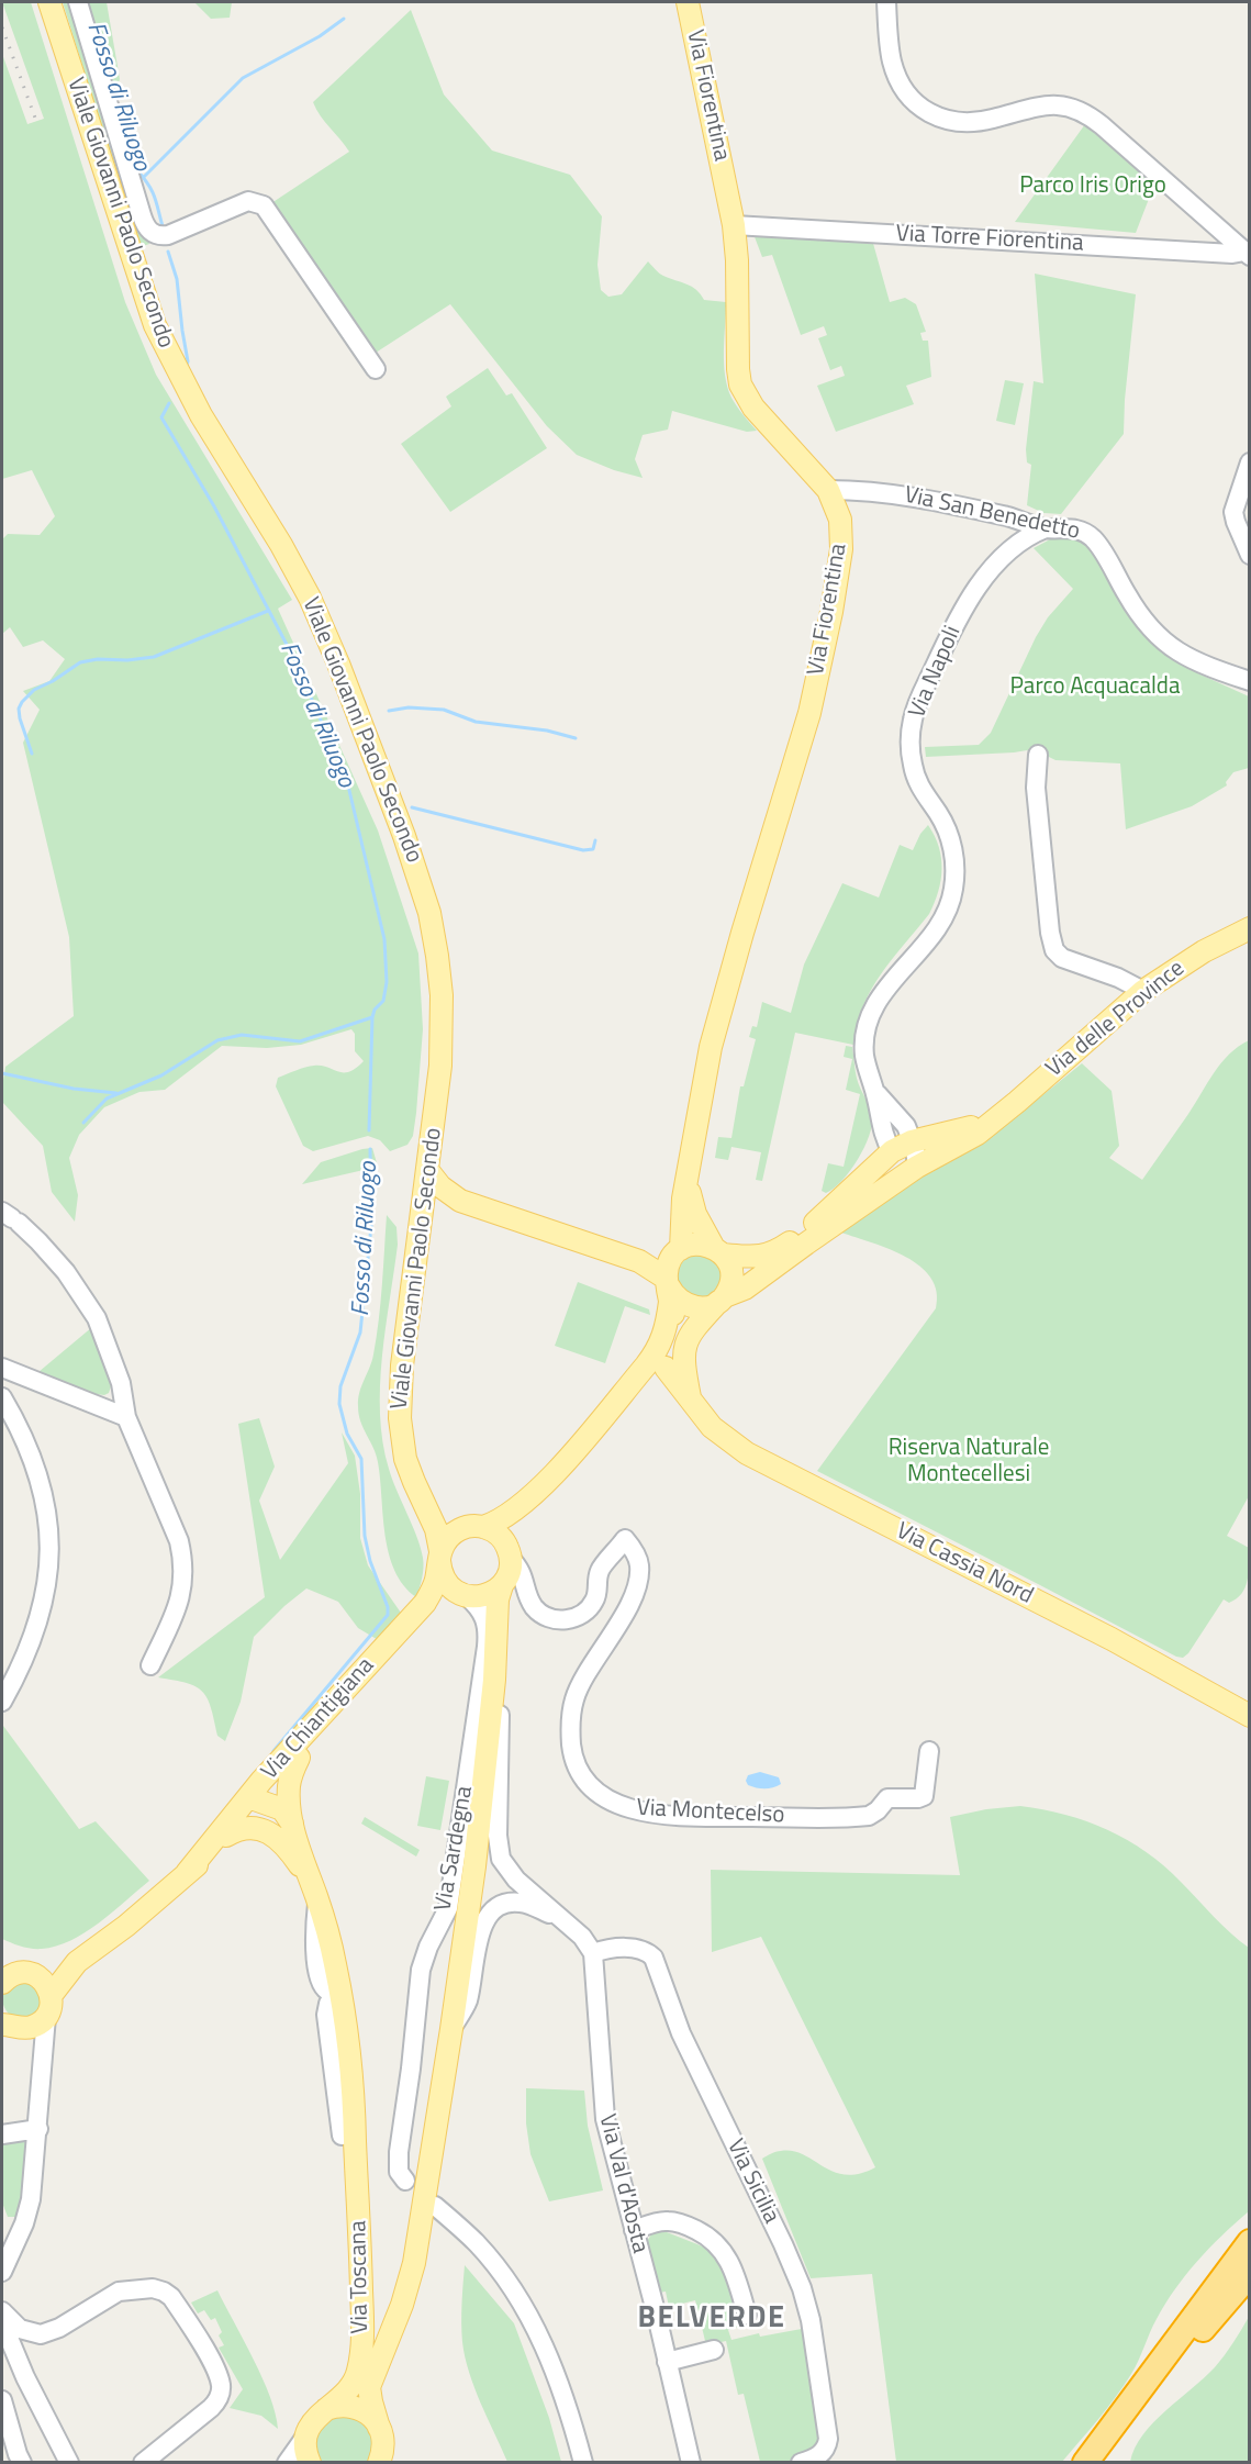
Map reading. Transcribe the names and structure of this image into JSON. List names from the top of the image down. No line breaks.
{"streets":{"main road":["Via Fiorentina","Viale Giovanni Paolo Secondo","Via delle Province","Via Cassia Nord","Via Chiantigiana","Via Toscana"],"street":["Via Torre Fiorentina","Via San Benedetto","Via Napoli","Via Montecelso","Via Sardegna","Via Sicilia","Via Val d'Aosta"]},"crossings":[["Via Fiorentina","Via Torre Fiorentina"],["Via Fiorentina","Via San Benedetto"],["Via Fiorentina","Via delle Province"],["Via Fiorentina","Via Cassia Nord"],["Viale Giovanni Paolo Secondo","Via Chiantigiana"],["Viale Giovanni Paolo Secondo","Via Sardegna"],["Via San Benedetto","Via Napoli"],["Via Napoli","Via delle Province"],["Via Chiantigiana","Via Sardegna"],["Via Chiantigiana","Via Toscana"],["Via Sicilia","Via Val d'Aosta"]],"districts":["BELVERDE"],"water":["Fosso di Riluogo"],"parks":["Parco Iris Origo","Parco Acquacalda","Riserva Naturale Montecellesi"]}
